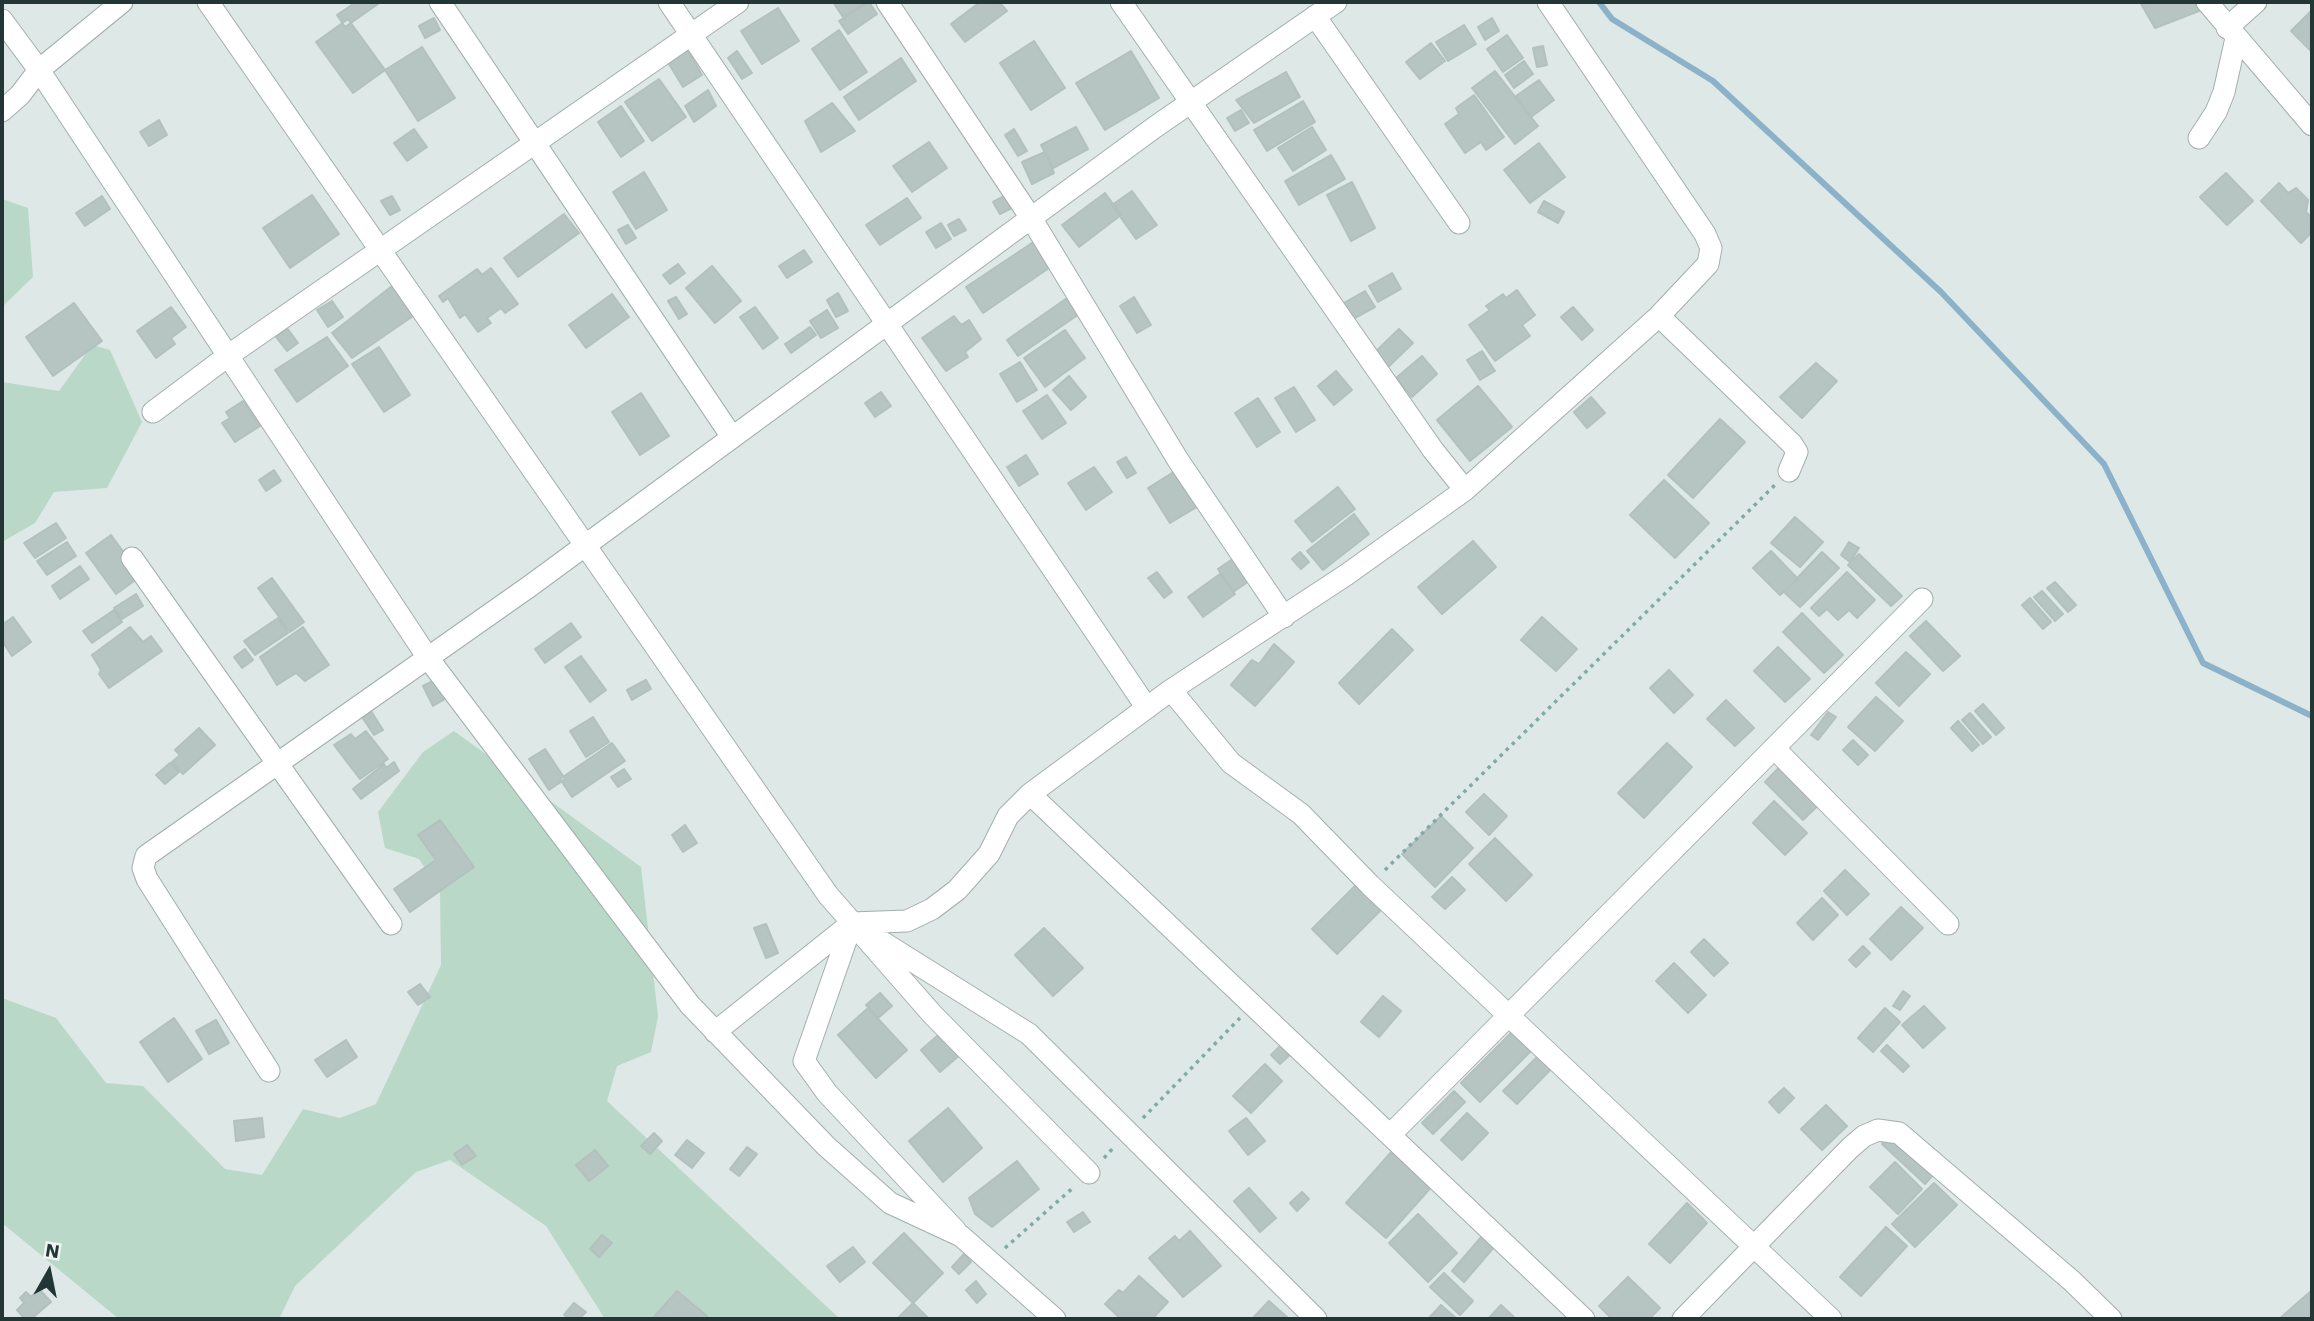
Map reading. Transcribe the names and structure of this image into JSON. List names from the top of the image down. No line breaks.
{"north":"top"}
